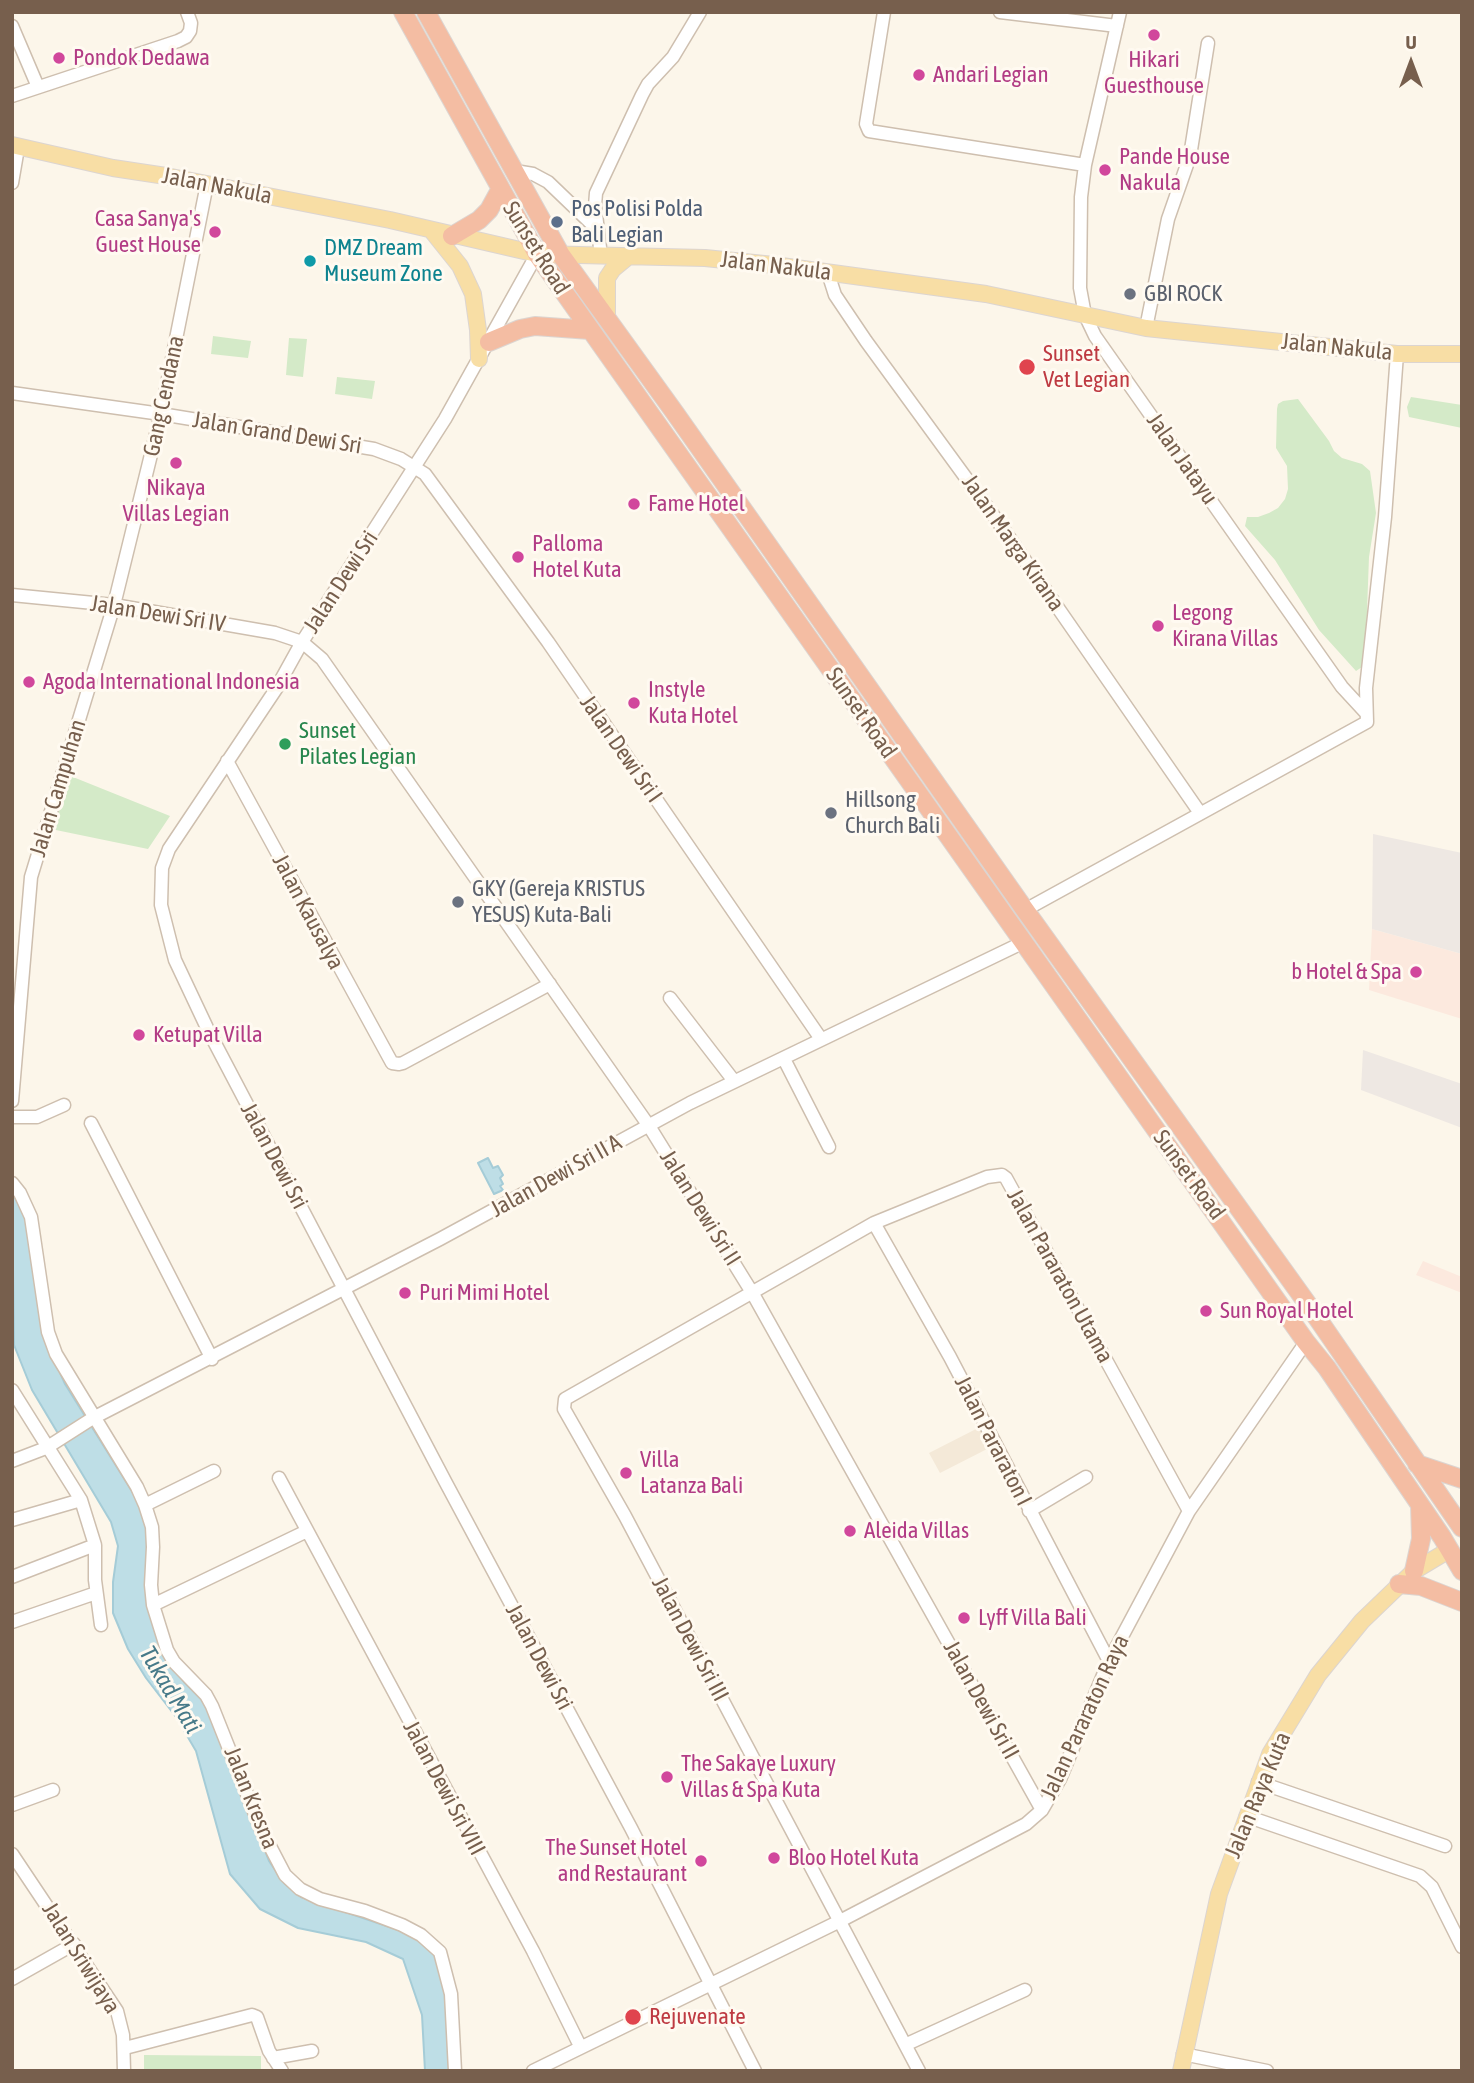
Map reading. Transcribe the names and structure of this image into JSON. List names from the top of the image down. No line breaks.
{"streets":{"highway":["Sunset Road"],"main road":["Jalan Nakula","Jalan Raya Kuta"],"street":["Gang Cendana","Jalan Grand Dewi Sri","Jalan Jatayu","Jalan Marga Kirana","Jalan Dewi Sri","Jalan Dewi Sri IV","Jalan Dewi Sri I","Jalan Campuhan","Jalan Kausalya","Jalan Dewi Sri II A","Jalan Dewi Sri II","Jalan Pararaton Utama","Jalan Pararaton I","Jalan Dewi Sri III","Jalan Pararaton Raya","Jalan Dewi Sri VIII","Jalan Kresna","Jalan Sriwijaya"]},"crossings":[["Jalan Nakula","Sunset Road"],["Jalan Nakula","Gang Cendana"],["Jalan Nakula","Jalan Jatayu"],["Jalan Nakula","Jalan Marga Kirana"],["Jalan Nakula","Jalan Dewi Sri"],["Sunset Road","Jalan Dewi Sri"],["Sunset Road","Jalan Dewi Sri II A"],["Sunset Road","Jalan Pararaton Raya"],["Sunset Road","Jalan Raya Kuta"],["Gang Cendana","Jalan Grand Dewi Sri"],["Gang Cendana","Jalan Dewi Sri IV"],["Gang Cendana","Jalan Campuhan"],["Jalan Grand Dewi Sri","Jalan Dewi Sri"],["Jalan Grand Dewi Sri","Jalan Dewi Sri I"],["Jalan Dewi Sri","Jalan Dewi Sri IV"],["Jalan Dewi Sri","Jalan Dewi Sri I"],["Jalan Dewi Sri","Jalan Kausalya"],["Jalan Dewi Sri","Jalan Dewi Sri II A"],["Jalan Dewi Sri","Jalan Dewi Sri II"],["Jalan Dewi Sri","Jalan Pararaton Raya"],["Jalan Dewi Sri IV","Jalan Campuhan"],["Jalan Dewi Sri IV","Jalan Dewi Sri II"],["Jalan Dewi Sri I","Jalan Dewi Sri II A"],["Jalan Kausalya","Jalan Dewi Sri II"],["Jalan Dewi Sri II A","Jalan Dewi Sri II"],["Jalan Dewi Sri II A","Jalan Kresna"],["Jalan Dewi Sri II","Jalan Pararaton Utama"],["Jalan Dewi Sri II","Jalan Dewi Sri III"],["Jalan Dewi Sri II","Jalan Pararaton Raya"],["Jalan Pararaton Utama","Jalan Pararaton I"],["Jalan Pararaton Utama","Jalan Dewi Sri III"],["Jalan Pararaton Utama","Jalan Pararaton Raya"],["Jalan Pararaton I","Jalan Pararaton Raya"],["Jalan Dewi Sri III","Jalan Pararaton Raya"],["Jalan Pararaton Raya","Jalan Dewi Sri VIII"]],"water":["Tukad Mati"],"places":["Hikari Guesthouse","Pondok Dedawa","Andari Legian","Pande House Nakula","Pos Polisi Polda Bali Legian","Casa Sanya's Guest House","DMZ Dream Museum Zone","GBI ROCK","Sunset Vet Legian","Nikaya Villas Legian","Fame Hotel","Palloma Hotel Kuta","Legong Kirana Villas","Agoda International Indonesia","Instyle Kuta Hotel","Sunset Pilates Legian","Hillsong Church Bali","GKY (Gereja KRISTUS YESUS) Kuta-Bali","b Hotel & Spa","Ketupat Villa","Puri Mimi Hotel","Sun Royal Hotel","Villa Latanza Bali","Aleida Villas","Lyff Villa Bali","The Sakaye Luxury Villas & Spa Kuta","Bloo Hotel Kuta","The Sunset Hotel and Restaurant","Rejuvenate"],"north":"top"}
